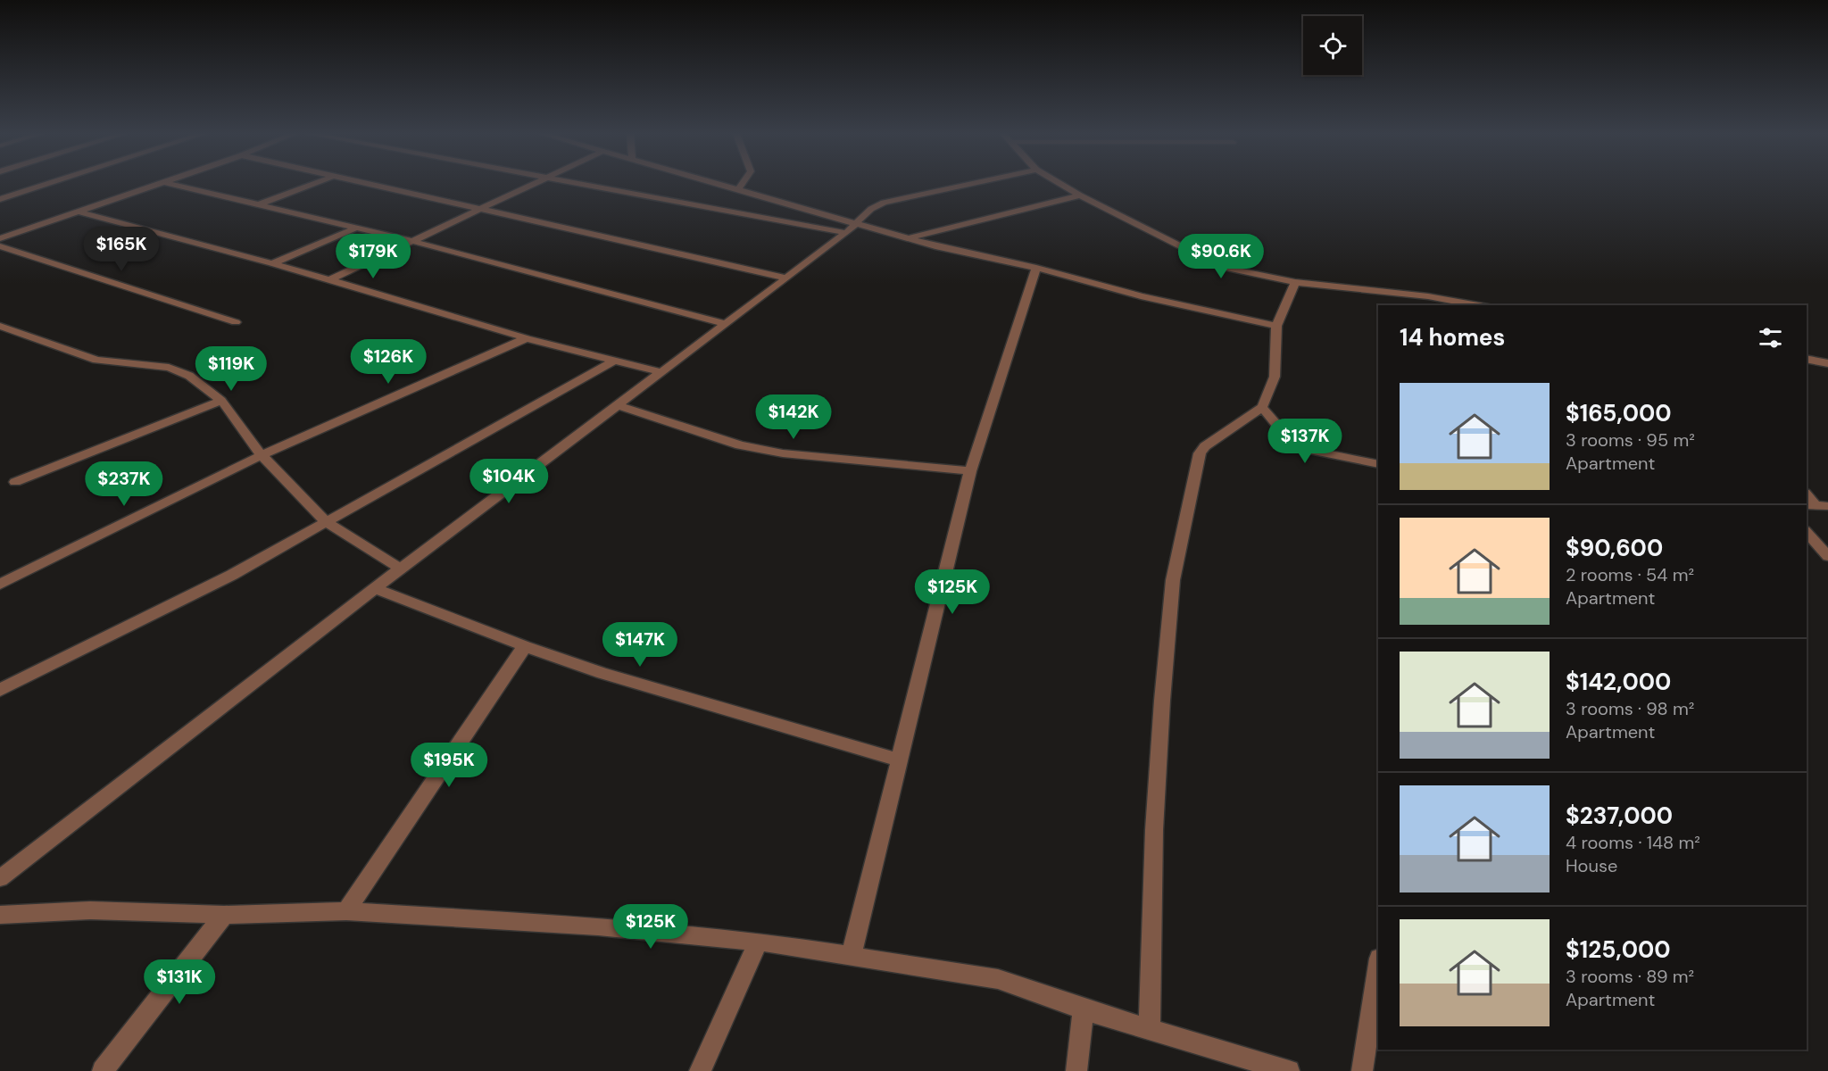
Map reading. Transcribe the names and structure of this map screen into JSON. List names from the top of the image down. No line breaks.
{"page":{"price":["$165K","$179K","$90.6K","$126K","$119K","$142K","$137K","$104K","$237K","$125K","$147K","$195K","$125K","$131K"],"heading":"14 homes","list":[{"name":"$165,000","note":"3 rooms · 95 m² · Apartment"},{"name":"$90,600","note":"2 rooms · 54 m² · Apartment"},{"name":"$142,000","note":"3 rooms · 98 m² · Apartment"},{"name":"$237,000","note":"4 rooms · 148 m² · House"},{"name":"$125,000","note":"3 rooms · 89 m² · Apartment"}]}}
